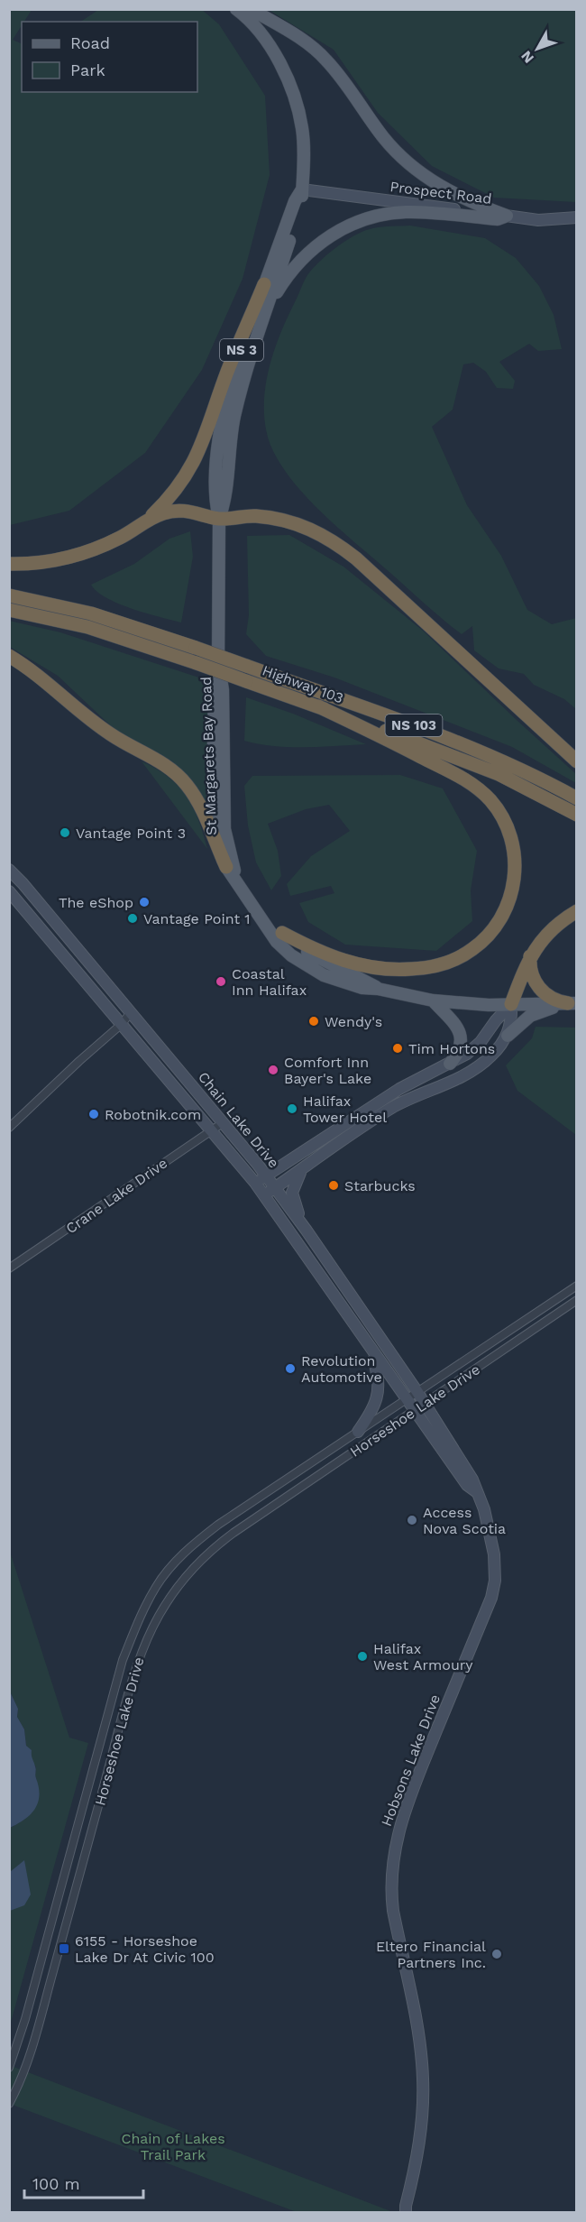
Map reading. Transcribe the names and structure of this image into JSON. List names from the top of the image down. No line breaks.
{"streets":{"highway":["Highway 103","NS 103"],"main road":["NS 3","St Margarets Bay Road"],"street":["Prospect Road","Chain Lake Drive","Crane Lake Drive","Horseshoe Lake Drive","Hobsons Lake Drive"]},"crossings":[["Prospect Road","St Margarets Bay Road"],["Chain Lake Drive","Crane Lake Drive"],["Chain Lake Drive","Horseshoe Lake Drive"],["Chain Lake Drive","Hobsons Lake Drive"],["Horseshoe Lake Drive","Hobsons Lake Drive"]],"parks":["Chain of Lakes Trail Park"],"places":{"other":["Vantage Point 3","The eShop","Vantage Point 1","Coastal Inn Halifax","Wendy's","Tim Hortons","Comfort Inn Bayer's Lake","Halifax Tower Hotel","Robotnik.com","Starbucks","Revolution Automotive","Access Nova Scotia","Halifax West Armoury","Eltero Financial Partners Inc."],"transit":["6155 - Horseshoe Lake Dr At Civic 100"]},"legend":["Road","Park"],"scale_bar":"100 m","north":"bottom left"}
